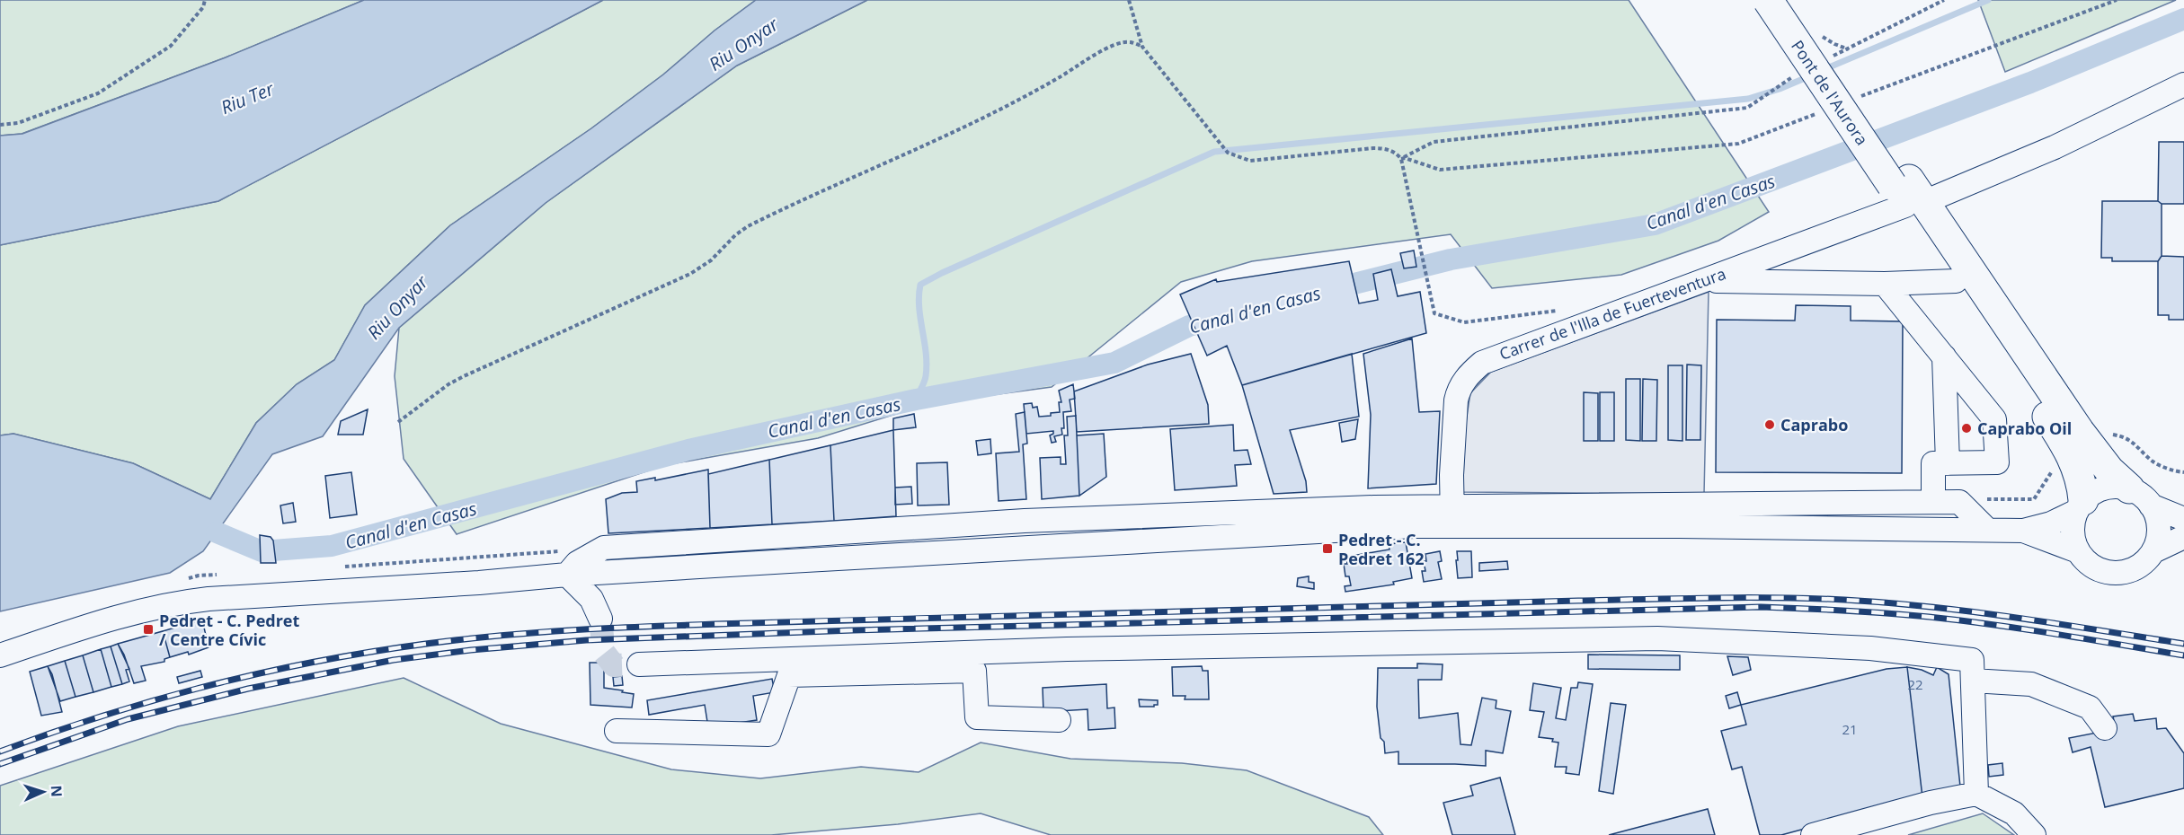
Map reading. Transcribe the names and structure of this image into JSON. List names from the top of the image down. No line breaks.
{"streets":{"main road":["Pont de l'Aurora"],"street":["Carrer de l'Illa de Fuerteventura"]},"crossings":[["Pont de l'Aurora","Carrer de l'Illa de Fuerteventura"]],"water":["Riu Onyar","Riu Ter","Canal d'en Casas"],"places":{"other":["Caprabo","Caprabo Oil"],"transit":["Pedret - C. Pedret 162","Pedret - C. Pedret / Centre Cívic"]},"house_numbers":["22","21"],"north":"right"}
